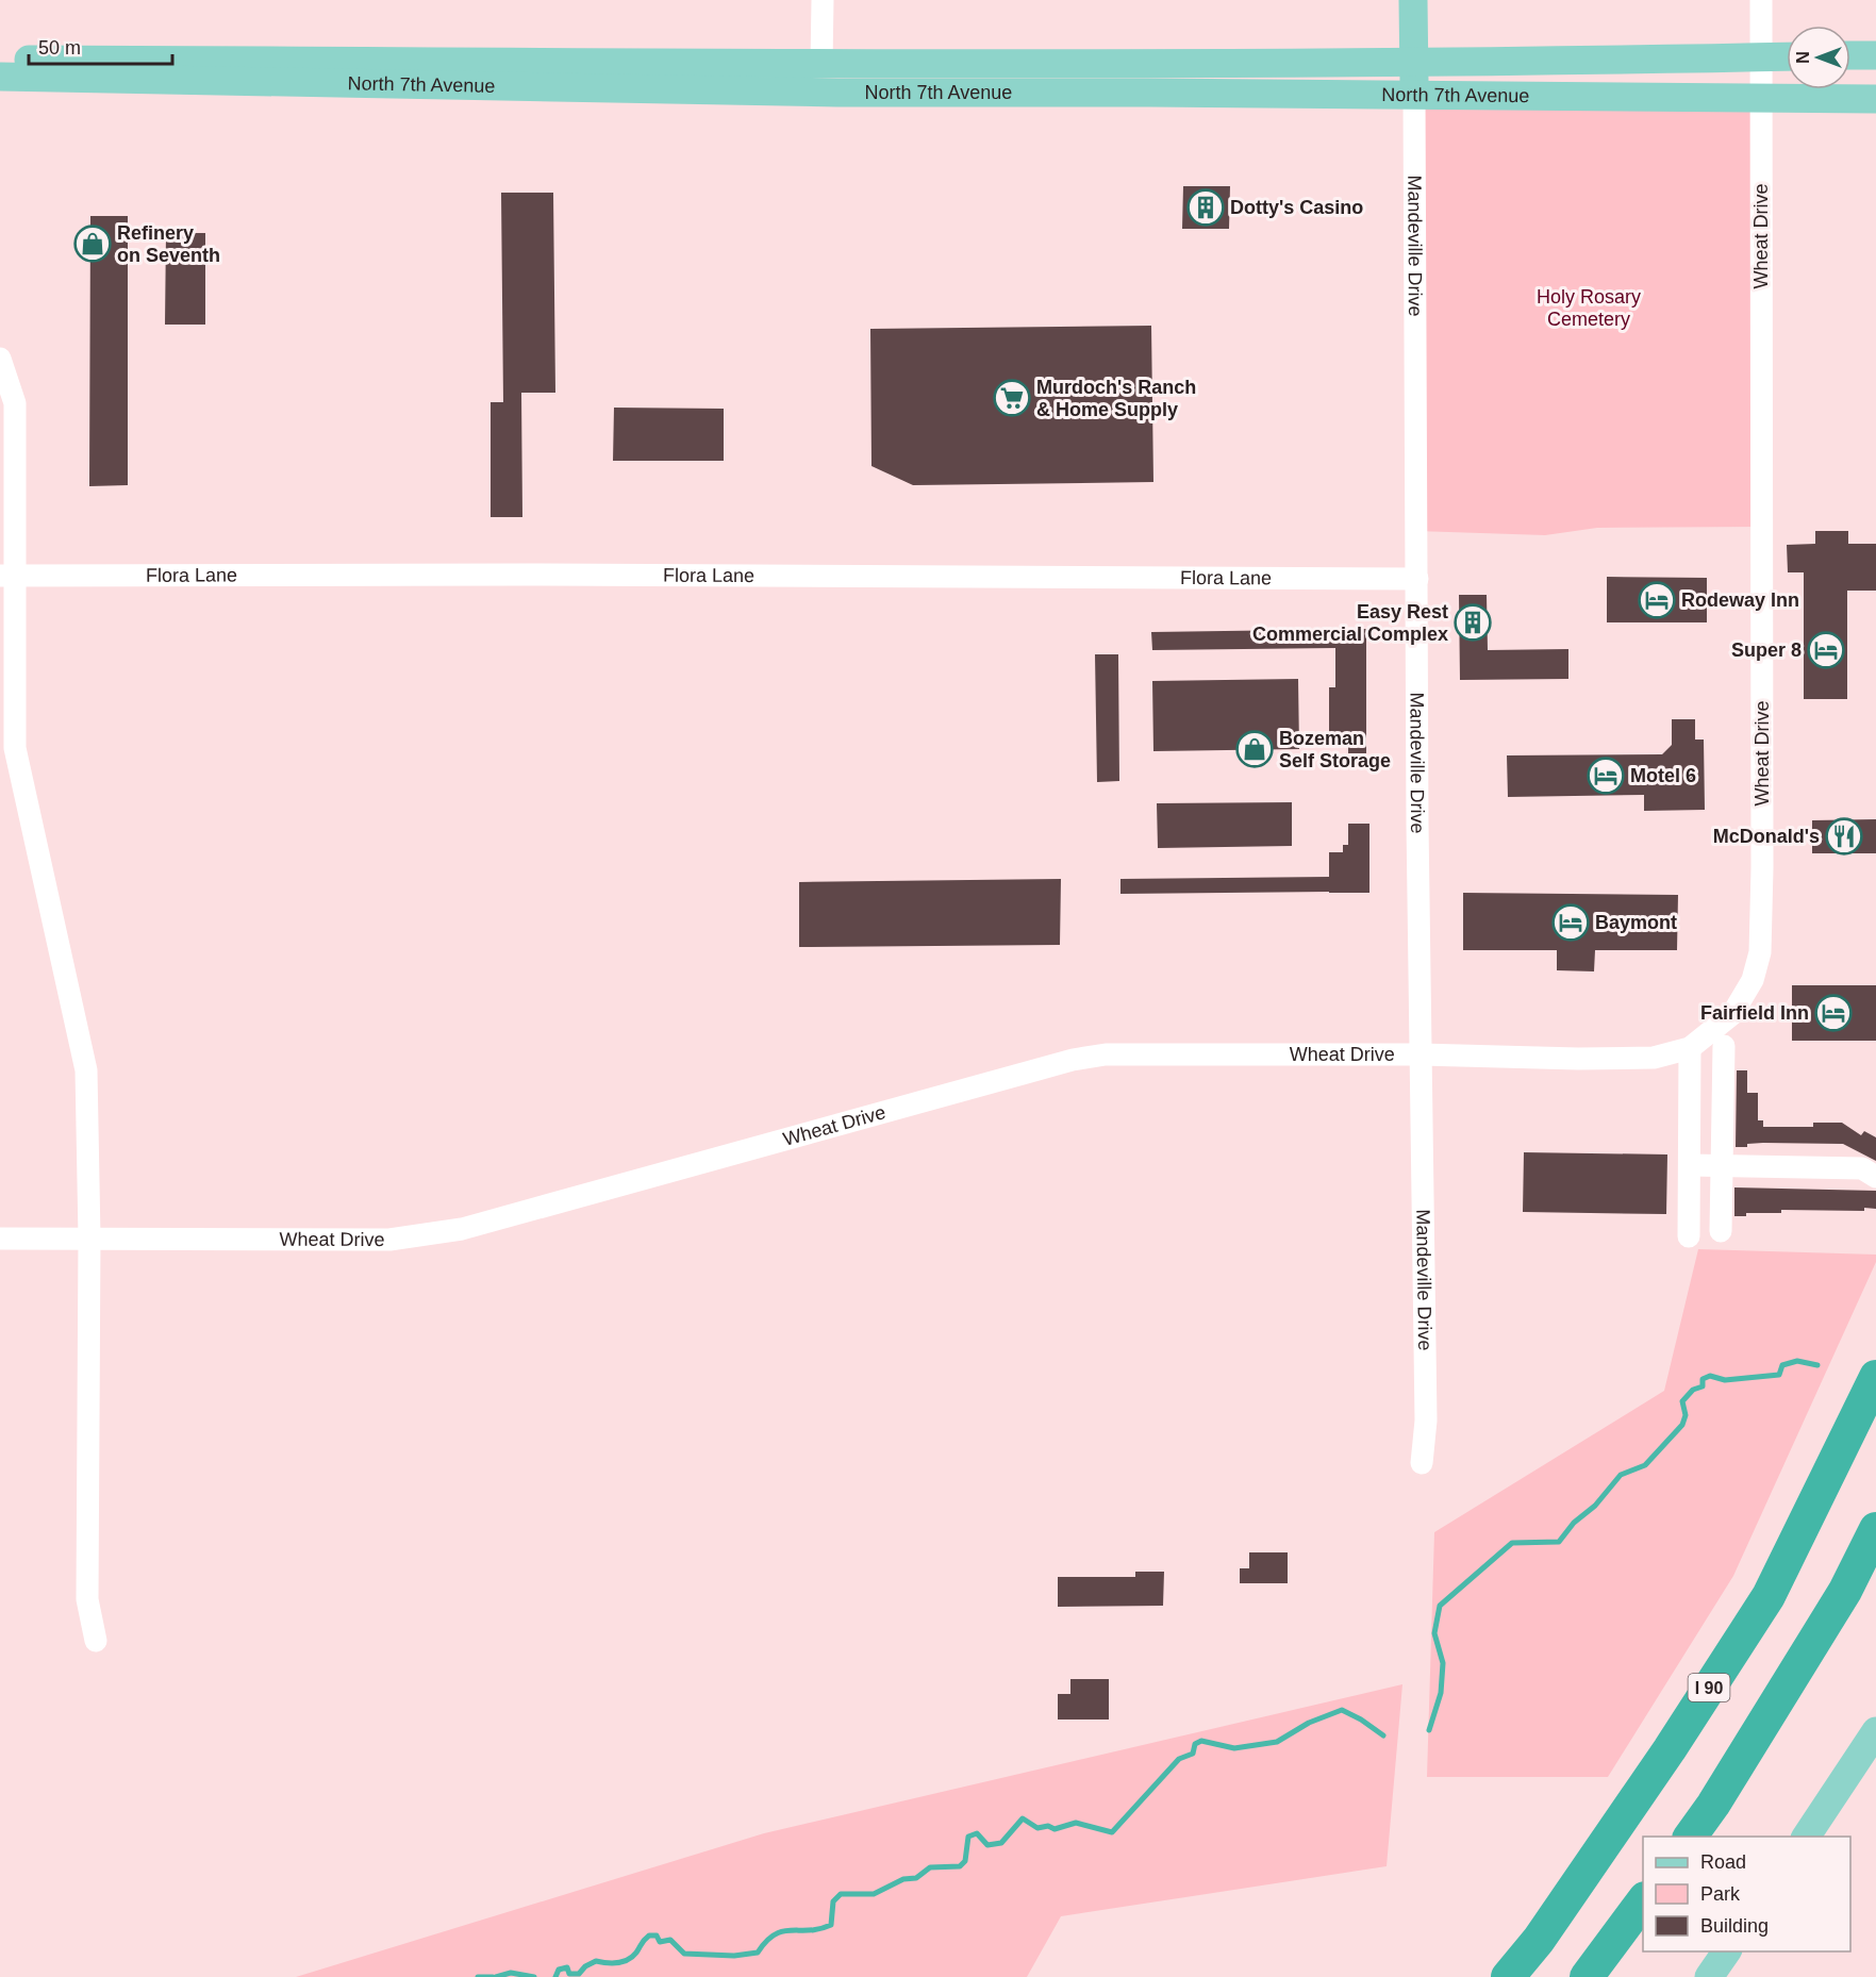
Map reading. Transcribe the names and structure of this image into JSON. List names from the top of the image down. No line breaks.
{"streets":{"highway":["I 90"],"main road":["North 7th Avenue","Mandeville Drive"],"street":["Wheat Drive","Flora Lane"]},"crossings":[["North 7th Avenue","Wheat Drive"],["North 7th Avenue","Mandeville Drive"],["Wheat Drive","Mandeville Drive"],["Mandeville Drive","Flora Lane"]],"parks":["Holy Rosary Cemetery"],"places":{"building":["Dotty's Casino","Easy Rest Commercial Complex"],"shop":["Refinery on Seventh","Bozeman Self Storage"],"supermarket":["Murdoch's Ranch & Home Supply"],"hotel":["Rodeway Inn","Super 8","Motel 6","Baymont","Fairfield Inn"],"restaurant":["McDonald's"]},"legend":["Road","Park","Building"],"scale_bar":"50 m","north":"left"}
